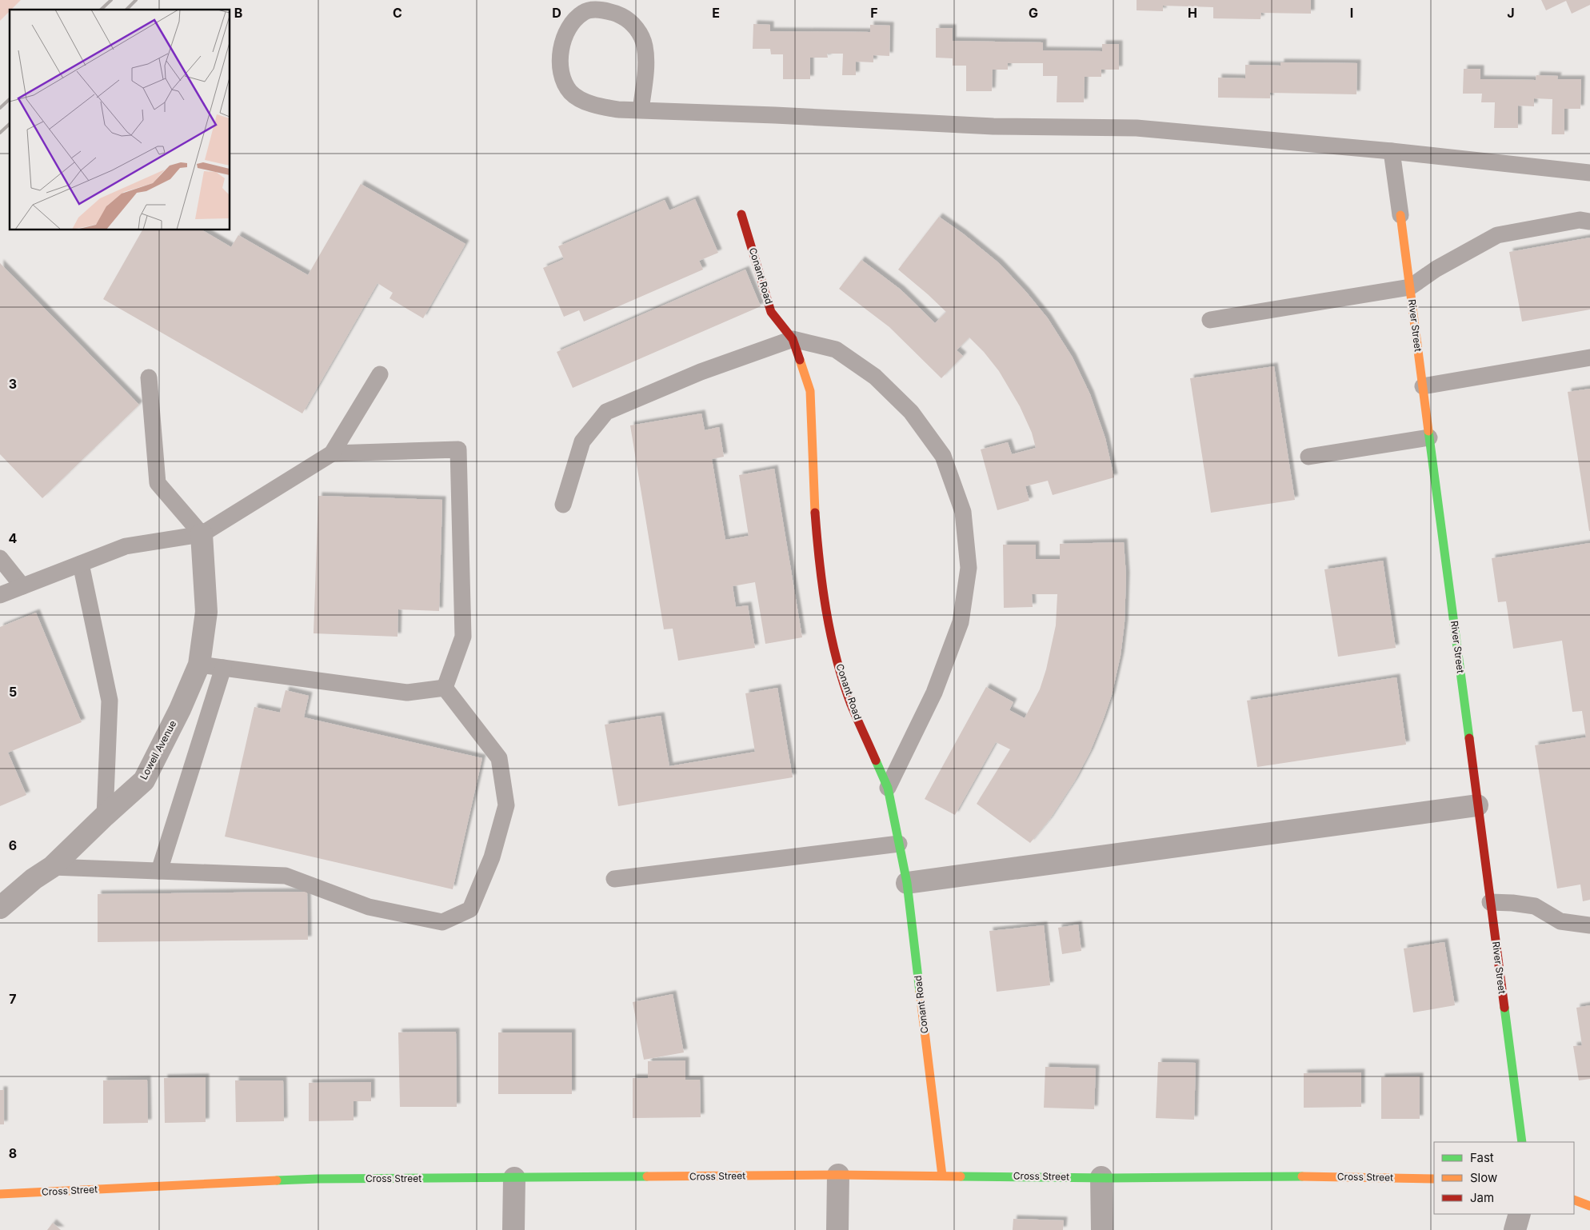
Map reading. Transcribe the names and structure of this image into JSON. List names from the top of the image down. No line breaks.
{"streets":{"street":["Conant Road","River Street","Lowell Avenue","Cross Street"]},"crossings":[["Conant Road","Cross Street"]],"legend":["Fast","Slow","Jam"],"grid":{"columns":["B","C","D","E","F","G","H","I","J"],"rows":["3","4","5","6","7","8"]}}
